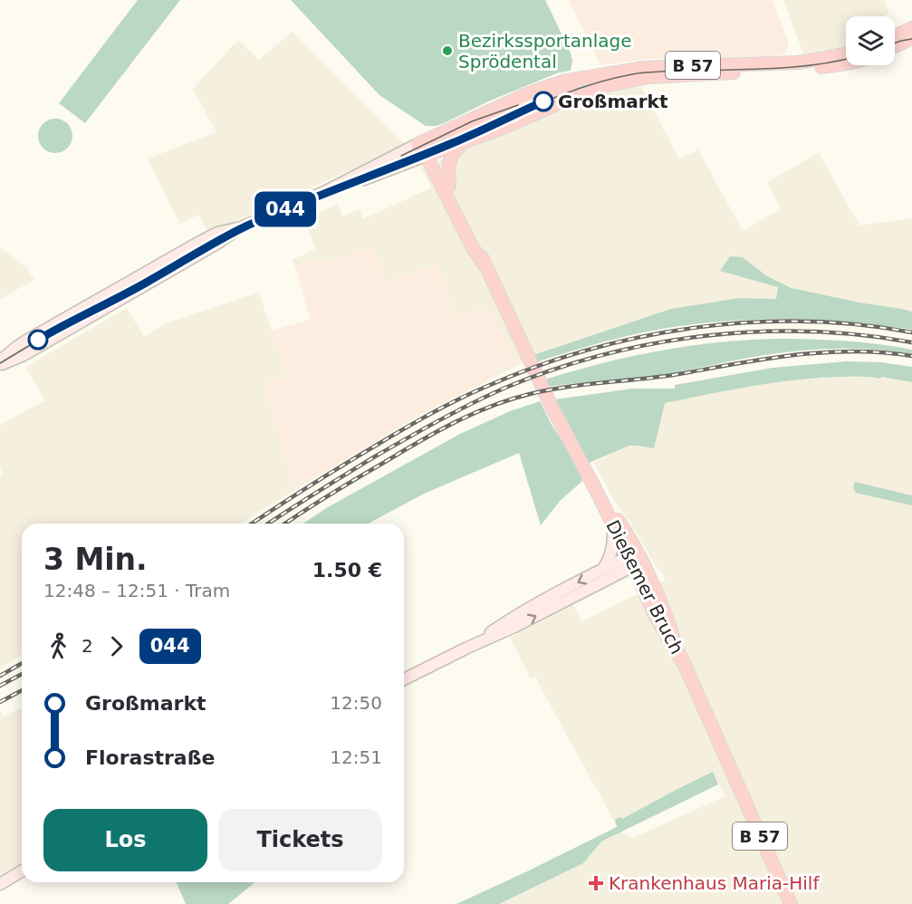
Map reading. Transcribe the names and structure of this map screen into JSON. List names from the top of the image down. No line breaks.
{"streets":{"main road":["B 57","Dießemer Bruch"]},"crossings":[["B 57","Dießemer Bruch"]],"places":{"other":["Bezirkssportanlage Sprödental","Großmarkt"],"health":["Krankenhaus Maria-Hilf"]},"lines":["tram line 044"],"page":{"on_map":"044","heading":["3 Min.","12:48 – 12:51 · Tram","1.50 €"],"legs":["2","044"],"list":[{"name":"Großmarkt","value":"12:50"},{"name":"Florastraße","value":"12:51"}],"buttons":["Los","Tickets"]}}
